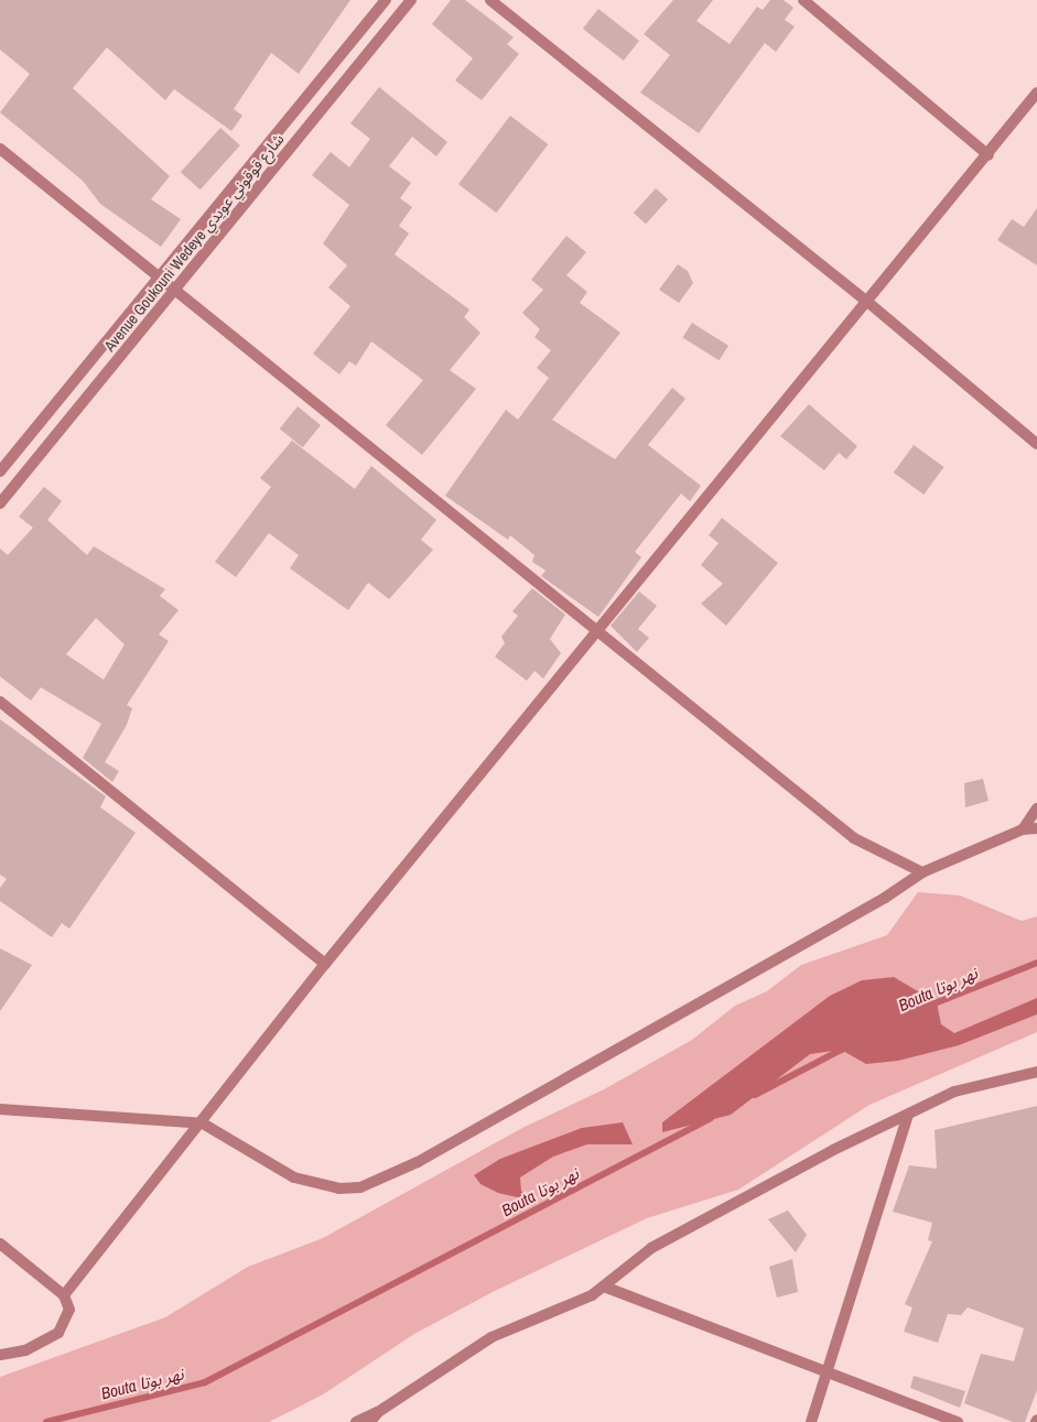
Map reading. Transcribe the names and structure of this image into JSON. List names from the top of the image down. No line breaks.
{"streets":{"street":["Avenue Goukouni Wedeye شارع قوقوني عويدي"]},"water":["Bouta نهر بوتا"]}
